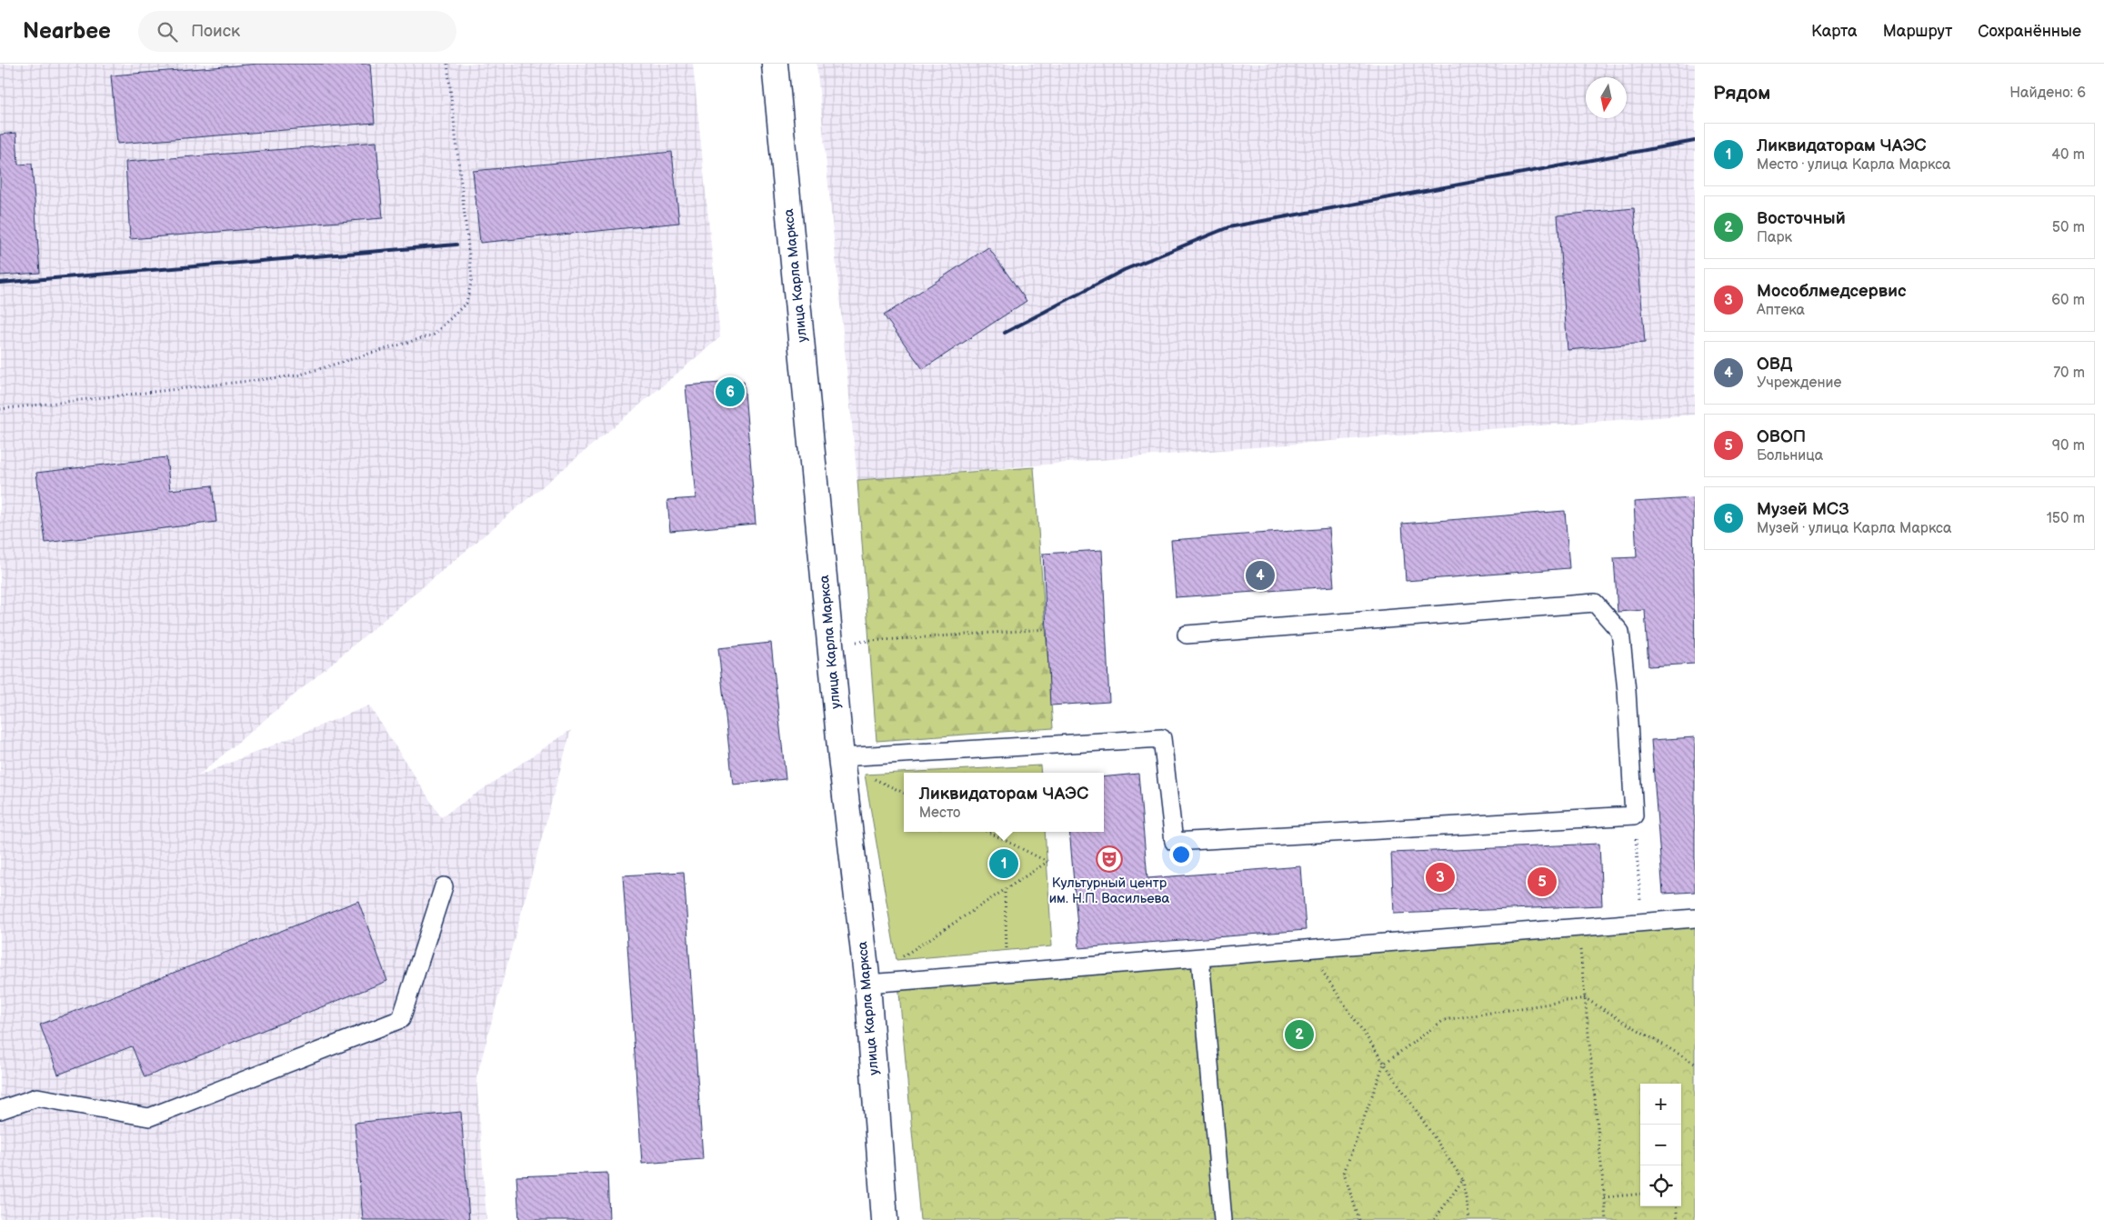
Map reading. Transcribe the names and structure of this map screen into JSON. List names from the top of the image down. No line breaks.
{"streets":{"street":["улица Карла Маркса"]},"places":{"theatre":["Культурный центр им. Н.П. Васильева"]},"north":"bottom","page":{"header":"Nearbee","search":"Поиск","nav":["Карта","Маршрут","Сохранённые"],"heading":["Рядом","Найдено: 6"],"list":[{"mark":"1","name":"Ликвидаторам ЧАЭС","note":"Место · улица Карла Маркса","value":"40 m"},{"mark":"2","name":"Восточный","note":"Парк","value":"50 m"},{"mark":"3","name":"Мособлмедсервис","note":"Аптека","value":"60 m"},{"mark":"4","name":"ОВД","note":"Учреждение","value":"70 m"},{"mark":"5","name":"ОВОП","note":"Больница","value":"90 m"},{"mark":"6","name":"Музей МСЗ","note":"Музей · улица Карла Маркса","value":"150 m"}],"pins":["6","4","1","3","5","2"],"popup":["Ликвидаторам ЧАЭС","Место"],"map_buttons":["+","−"]}}
